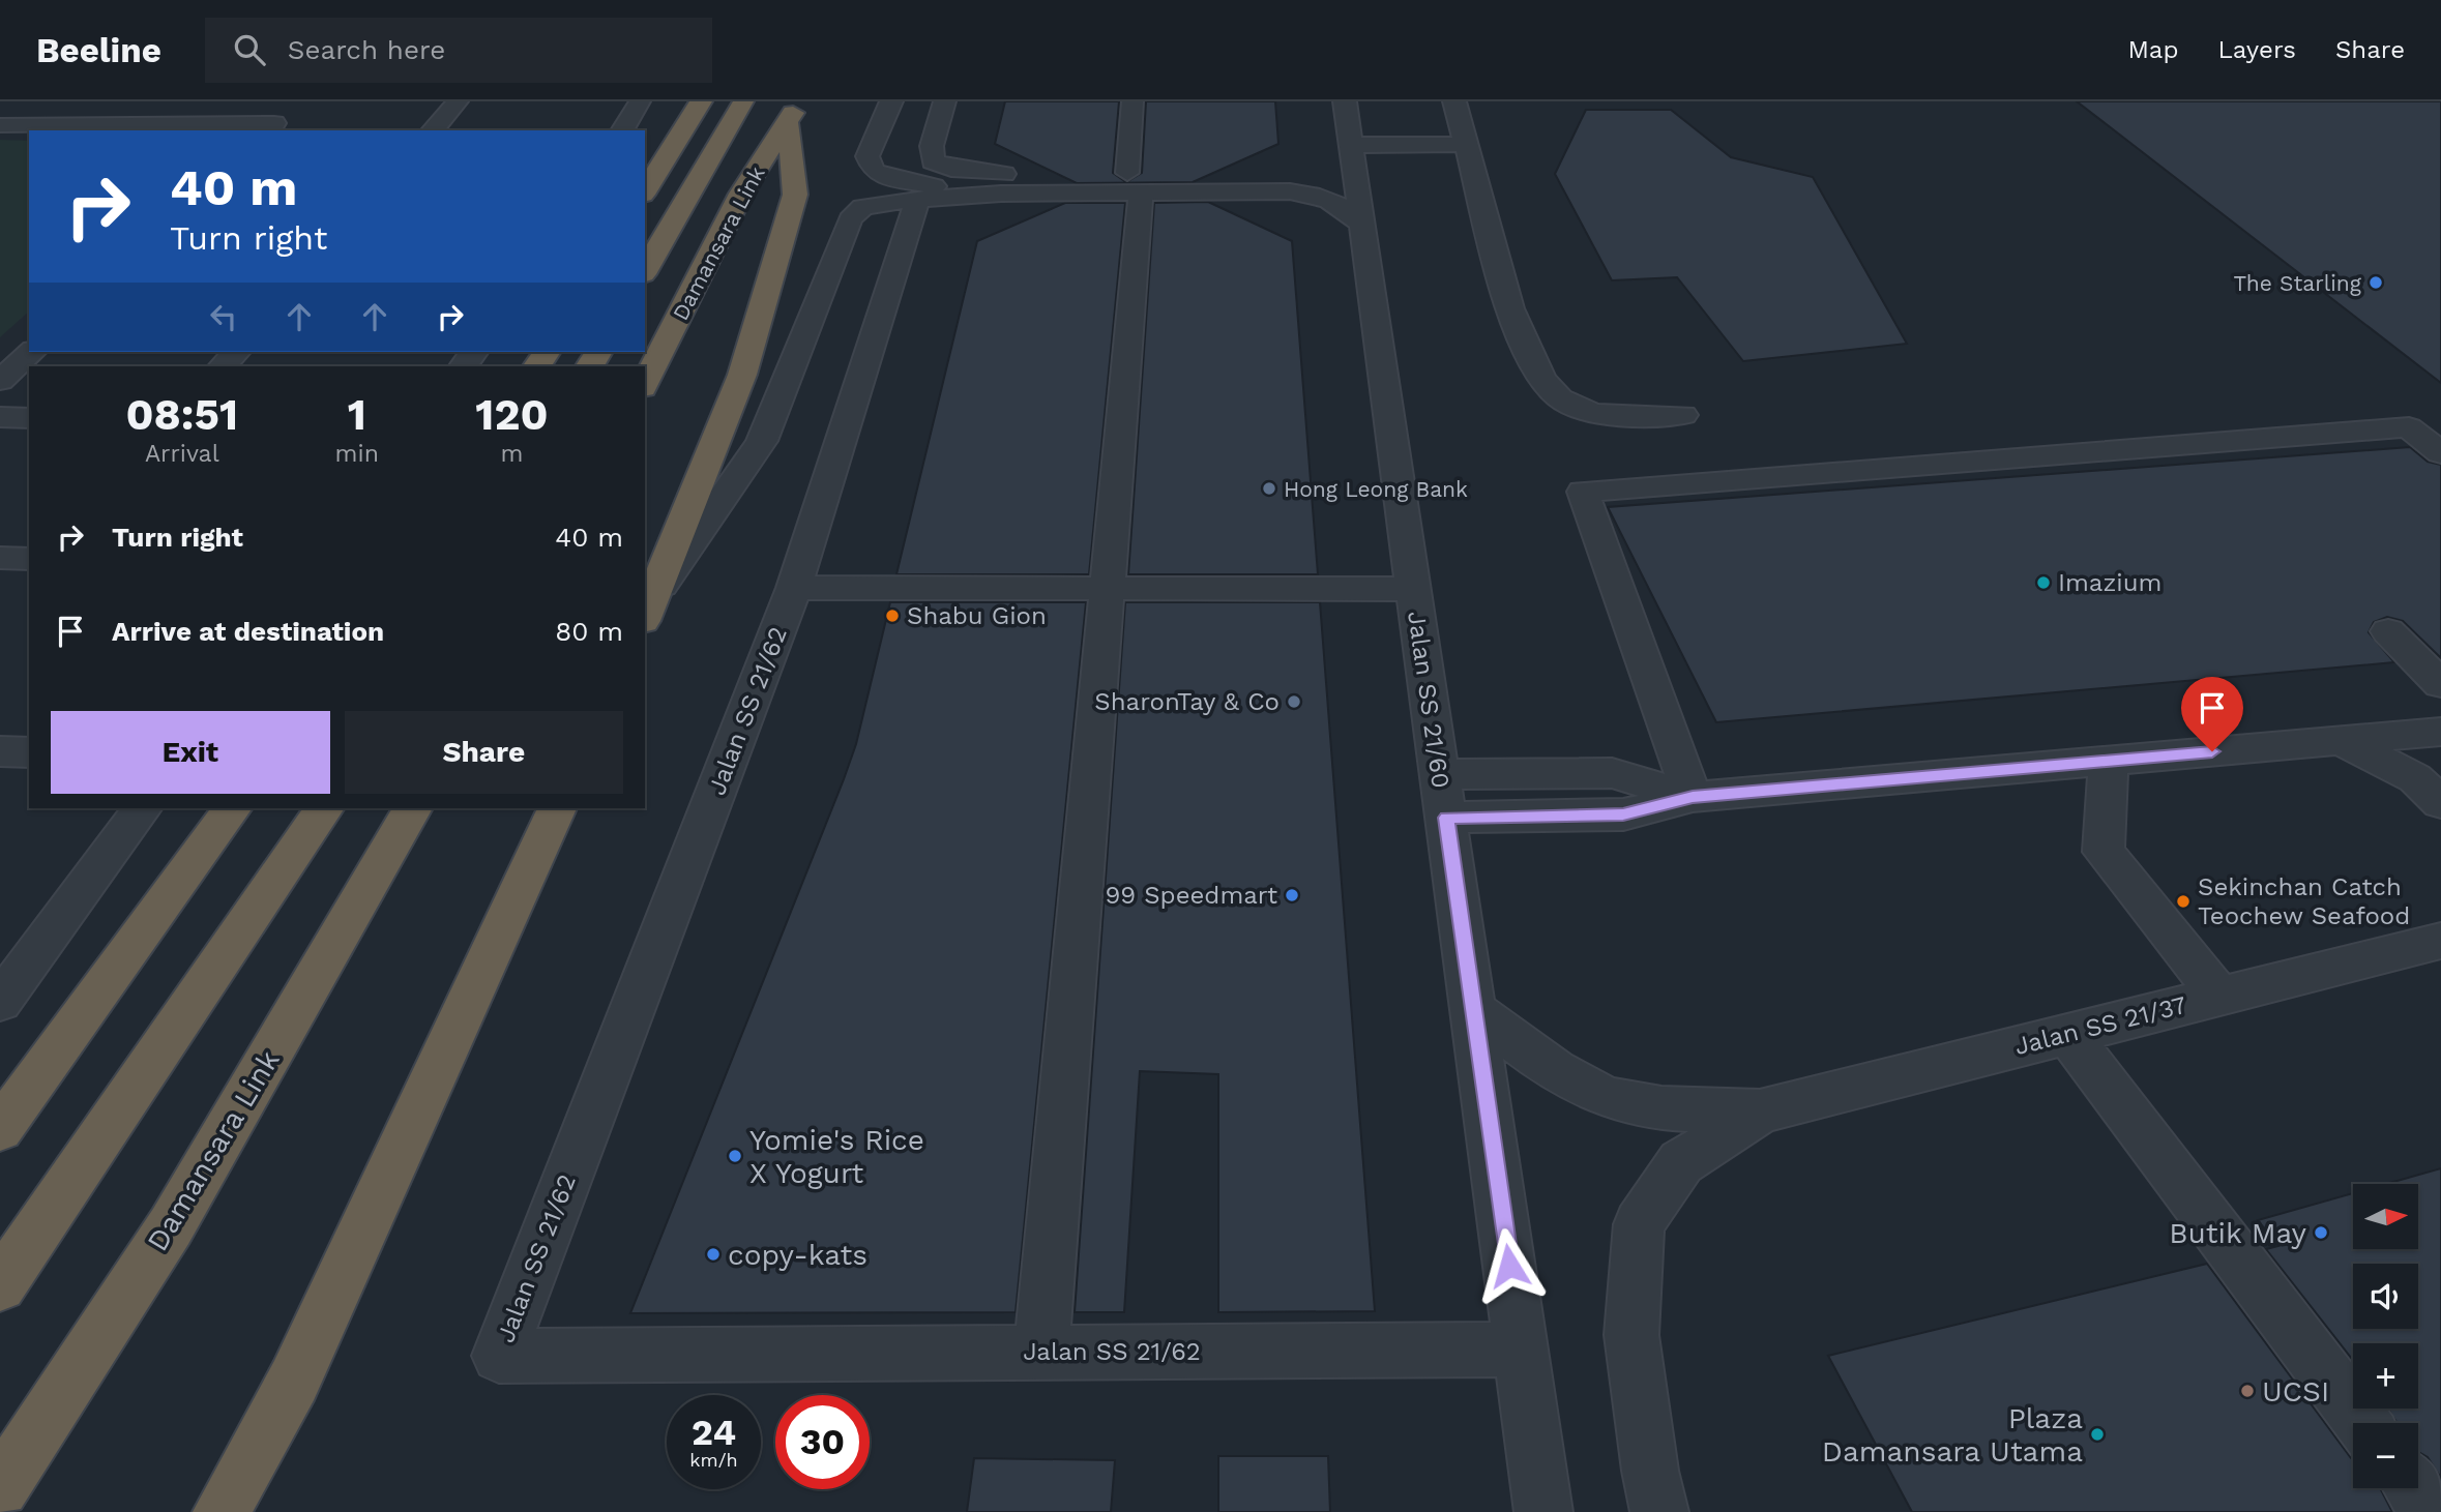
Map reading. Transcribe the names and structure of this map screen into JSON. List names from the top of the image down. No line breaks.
{"streets":{"highway":["Damansara Link"],"street":["Jalan SS 21/60","Jalan SS 21/62","Jalan SS 21/37"]},"crossings":[["Jalan SS 21/60","Jalan SS 21/62"],["Jalan SS 21/60","Jalan SS 21/37"]],"places":["The Starling","Hong Leong Bank","Imazium","Shabu Gion","SharonTay & Co","99 Speedmart","Sekinchan Catch Teochew Seafood","Yomie's Rice X Yogurt","Butik May","copy-kats","UCSI","Plaza Damansara Utama"],"north":"right","page":{"header":"Beeline","search":"Search here","nav":["Map","Layers","Share"],"turn":["40 m","Turn right"],"eta":["08:51","Arrival","1","min","120","m"],"list":[{"name":"Turn right","value":"40 m"},{"name":"Arrive at destination","value":"80 m"}],"buttons":["Exit","Share"],"map_buttons":["+","−"],"speed":"24 km/h","limit":"30"}}
